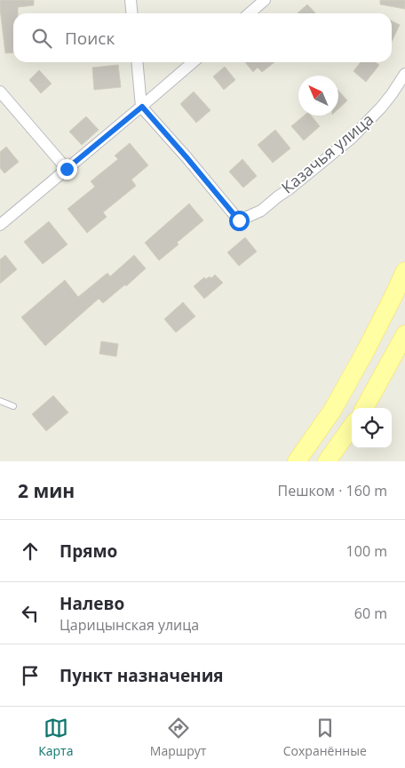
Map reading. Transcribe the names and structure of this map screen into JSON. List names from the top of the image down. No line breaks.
{"streets":{"street":["Казачья улица"]},"north":"top left","page":{"search":"Поиск","heading":["2 мин","Пешком · 160 m"],"list":[["Прямо","100 m"],["Налево","Царицынская улица","60 m"],"Пункт назначения"],"nav":["Карта","Маршрут","Сохранённые"]}}
